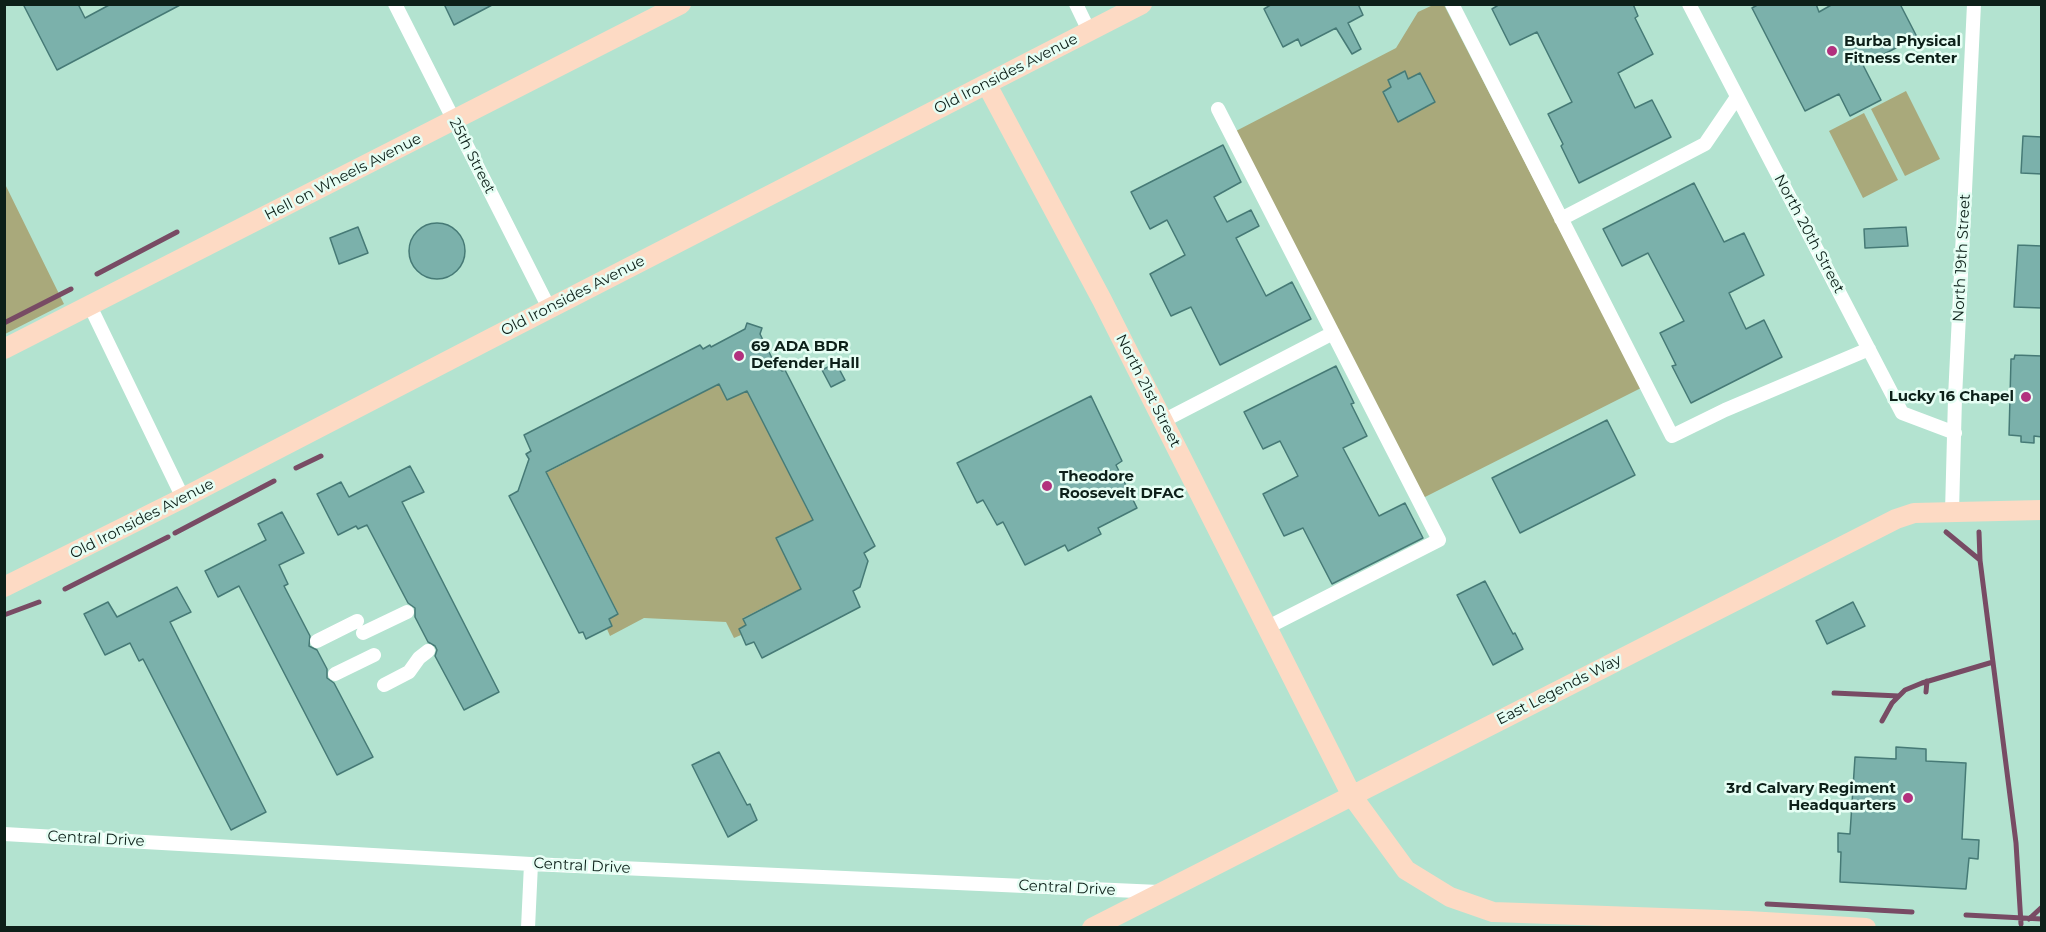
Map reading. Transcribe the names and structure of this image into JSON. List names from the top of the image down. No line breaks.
{"streets":{"street":["Old Ironsides Avenue","25th Street","Hell on Wheels Avenue","North 20th Street","North 19th Street","North 21st Street","East Legends Way","Central Drive"]},"crossings":[["Old Ironsides Avenue","25th Street"],["Old Ironsides Avenue","North 21st Street"],["25th Street","Hell on Wheels Avenue"],["North 20th Street","North 19th Street"],["North 19th Street","East Legends Way"],["North 21st Street","East Legends Way"],["East Legends Way","Central Drive"]],"places":["Burba Physical Fitness Center","69 ADA BDR Defender Hall","Lucky 16 Chapel","Theodore Roosevelt DFAC","3rd Calvary Regiment Headquarters"]}
